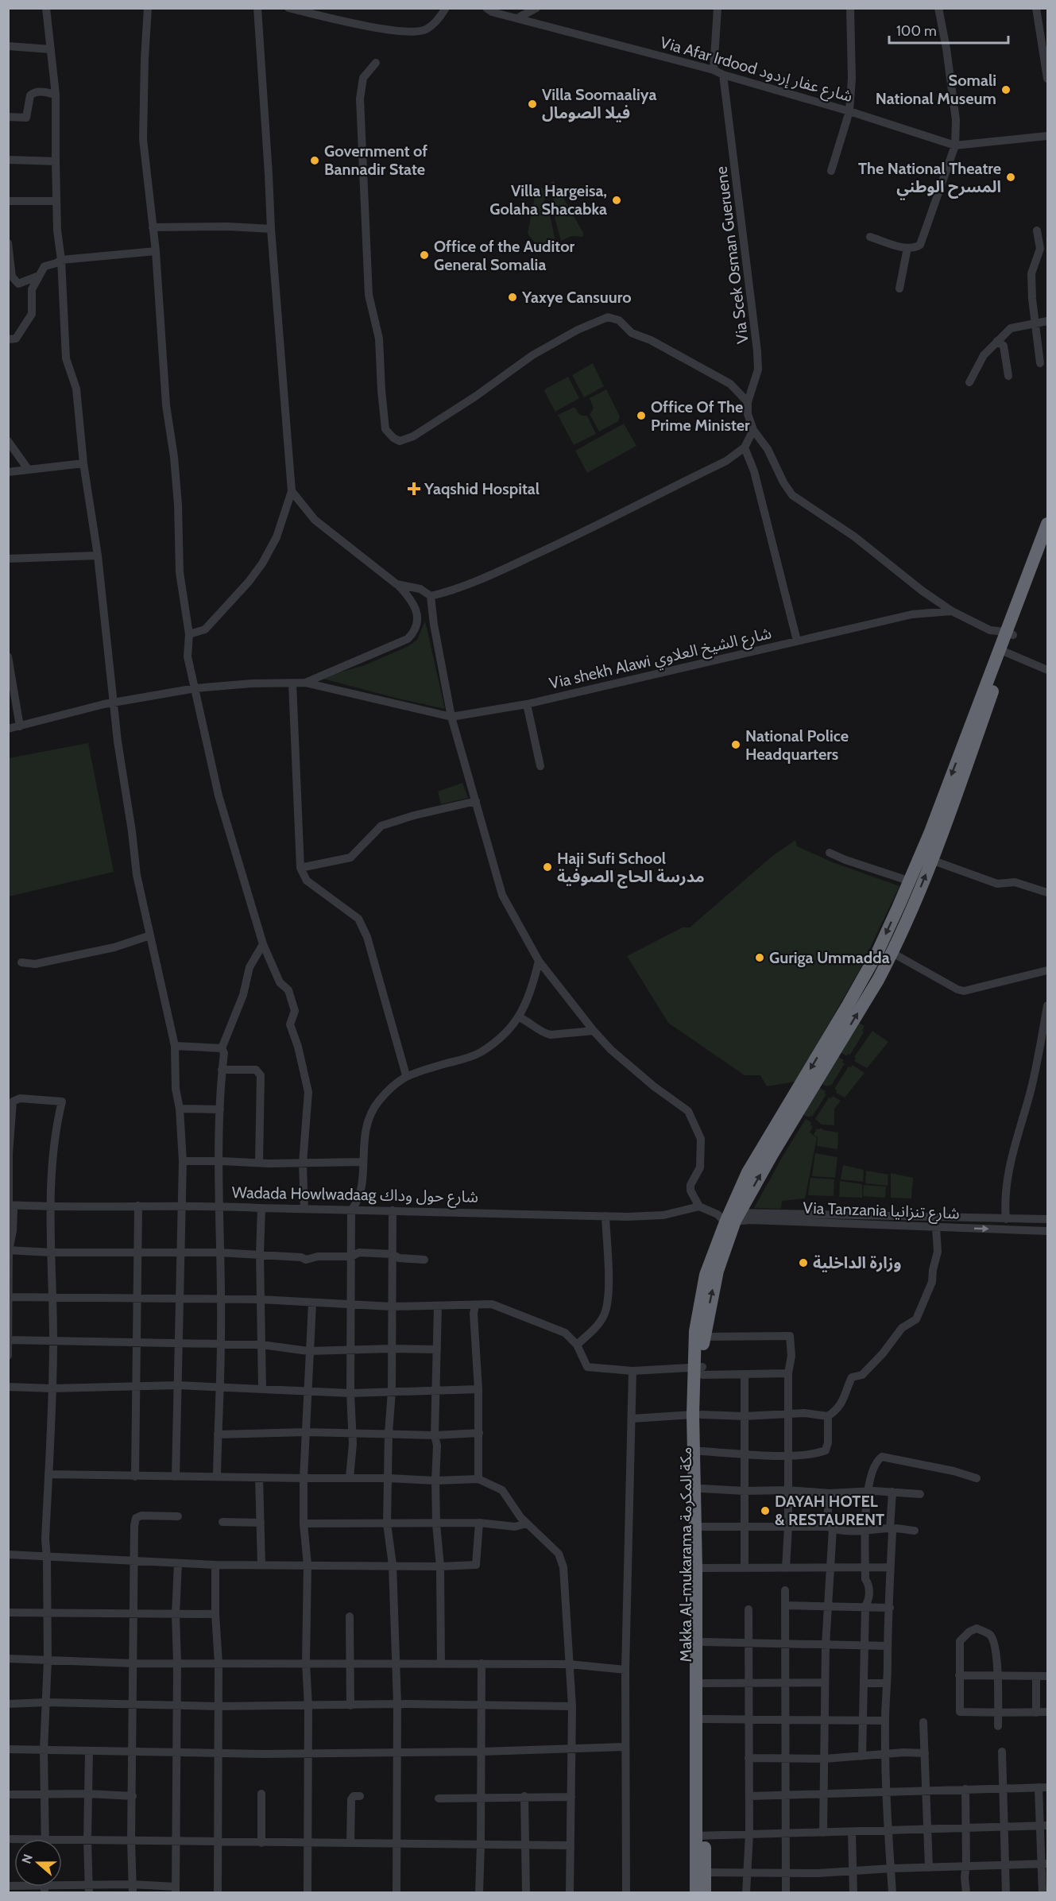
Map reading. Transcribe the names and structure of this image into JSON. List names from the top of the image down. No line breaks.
{"streets":{"highway":["Makka Al-mukarama مكة المكرمة"],"street":["Via Afar Irdood شارع عفار إردود","Via Scek Osman Gueruene","Via shekh Alawi شارع الشيخ العلاوي","Wadada Howlwadaag شارع حول وداك","Via Tanzania شارع تنزانيا"]},"crossings":[["Via Afar Irdood شارع عفار إردود","Via Scek Osman Gueruene"],["Wadada Howlwadaag شارع حول وداك","Via Tanzania شارع تنزانيا"],["Via Tanzania شارع تنزانيا","Makka Al-mukarama مكة المكرمة"]],"places":{"other":["Somali National Museum","Villa Soomaaliya فيلا الصومال","Government of Bannadir State","The National Theatre المسرح الوطني","Villa Hargeisa, Golaha Shacabka","Office of the Auditor General Somalia","Yaxye Cansuuro","Office Of The Prime Minister","National Police Headquarters","Haji Sufi School مدرسة الحاج الصوفية","Guriga Ummadda","وزارة الداخلية","DAYAH HOTEL & RESTAURENT"],"health":["Yaqshid Hospital"]},"scale_bar":"100 m","north":"left"}
